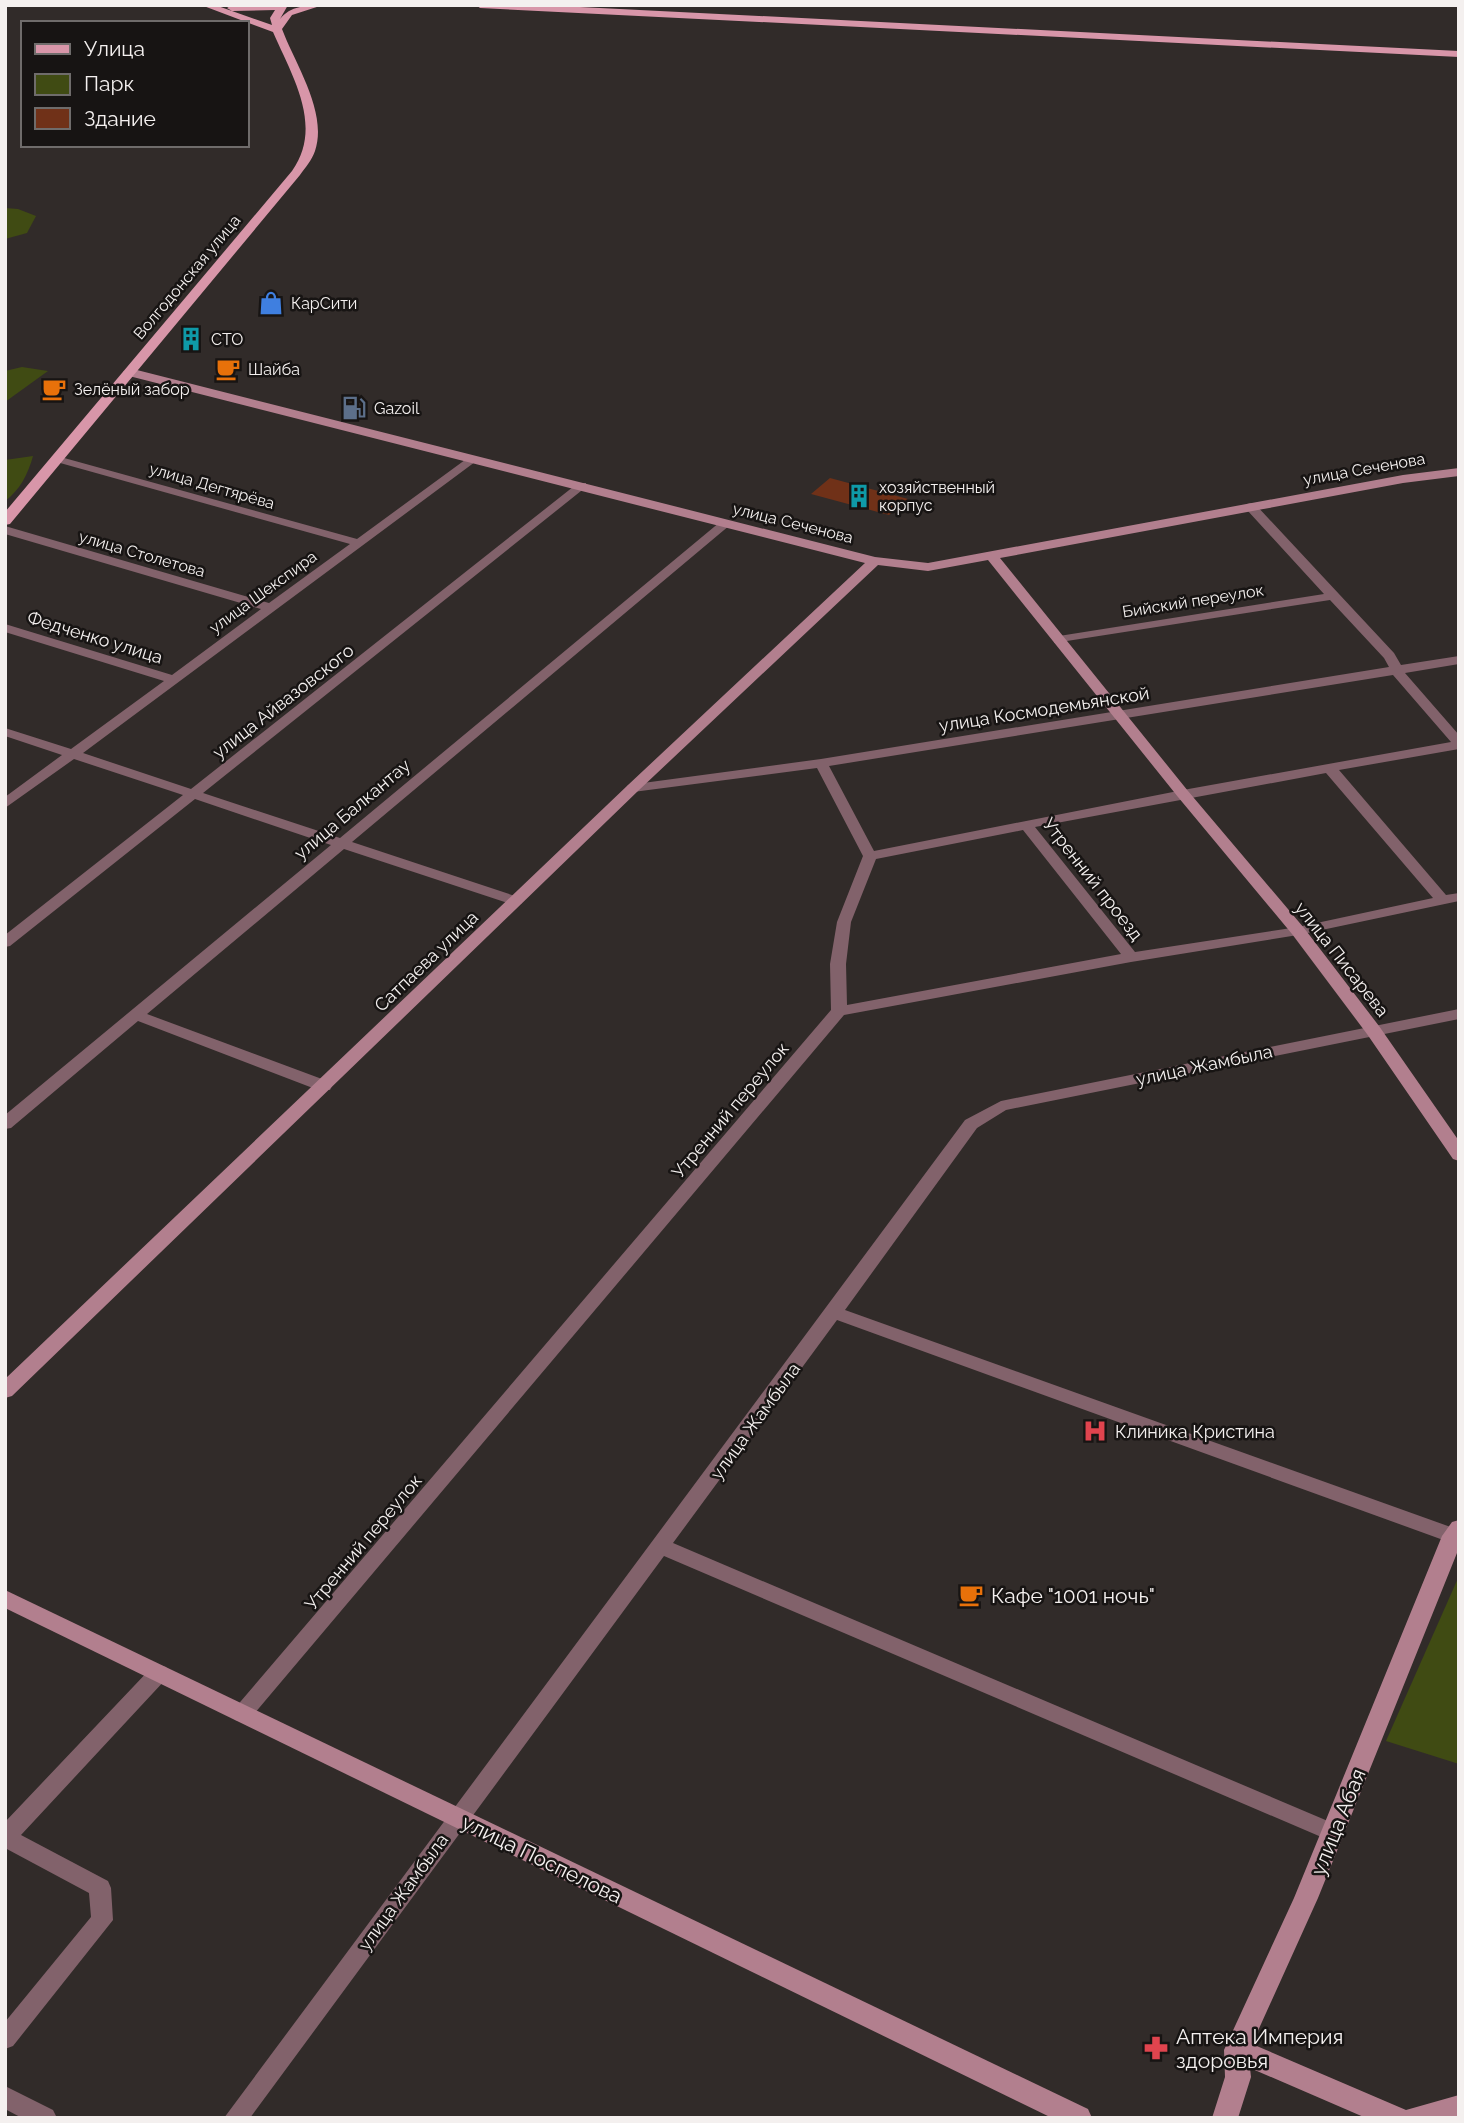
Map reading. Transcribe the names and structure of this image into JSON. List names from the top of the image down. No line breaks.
{"streets":{"main road":["Волгодонская улица"],"street":["улица Сеченова","улица Дегтярёва","улица Столетова","улица Шекспира","Бийский переулок","Федченко улица","улица Айвазовского","улица Космодемьянской","улица Балкантау","Утренний проезд","улица Писарева","Сатпаева улица","улица Жамбыла","Утренний переулок","улица Абая","улица Поспелова"]},"crossings":[["Волгодонская улица","улица Сеченова"],["Волгодонская улица","улица Дегтярёва"],["улица Сеченова","улица Шекспира"],["улица Сеченова","улица Айвазовского"],["улица Сеченова","улица Балкантау"],["улица Сеченова","улица Писарева"],["улица Сеченова","Сатпаева улица"],["улица Дегтярёва","улица Шекспира"],["улица Столетова","улица Шекспира"],["улица Шекспира","Федченко улица"],["Бийский переулок","улица Писарева"],["улица Космодемьянской","улица Писарева"],["улица Космодемьянской","Сатпаева улица"],["улица Писарева","улица Жамбыла"],["улица Жамбыла","улица Поспелова"],["Утренний переулок","улица Поспелова"]],"places":{"shop":["КарСити"],"building":["СТО","хозяйственный корпус"],"cafe":["Шайба","Зелёный забор","Кафе \"1001 ночь\""],"fuel station":["Gazoil"],"hospital":["Клиника Кристина"],"pharmacy":["Аптека Империя здоровья"]},"legend":["Улица","Парк","Здание"]}
